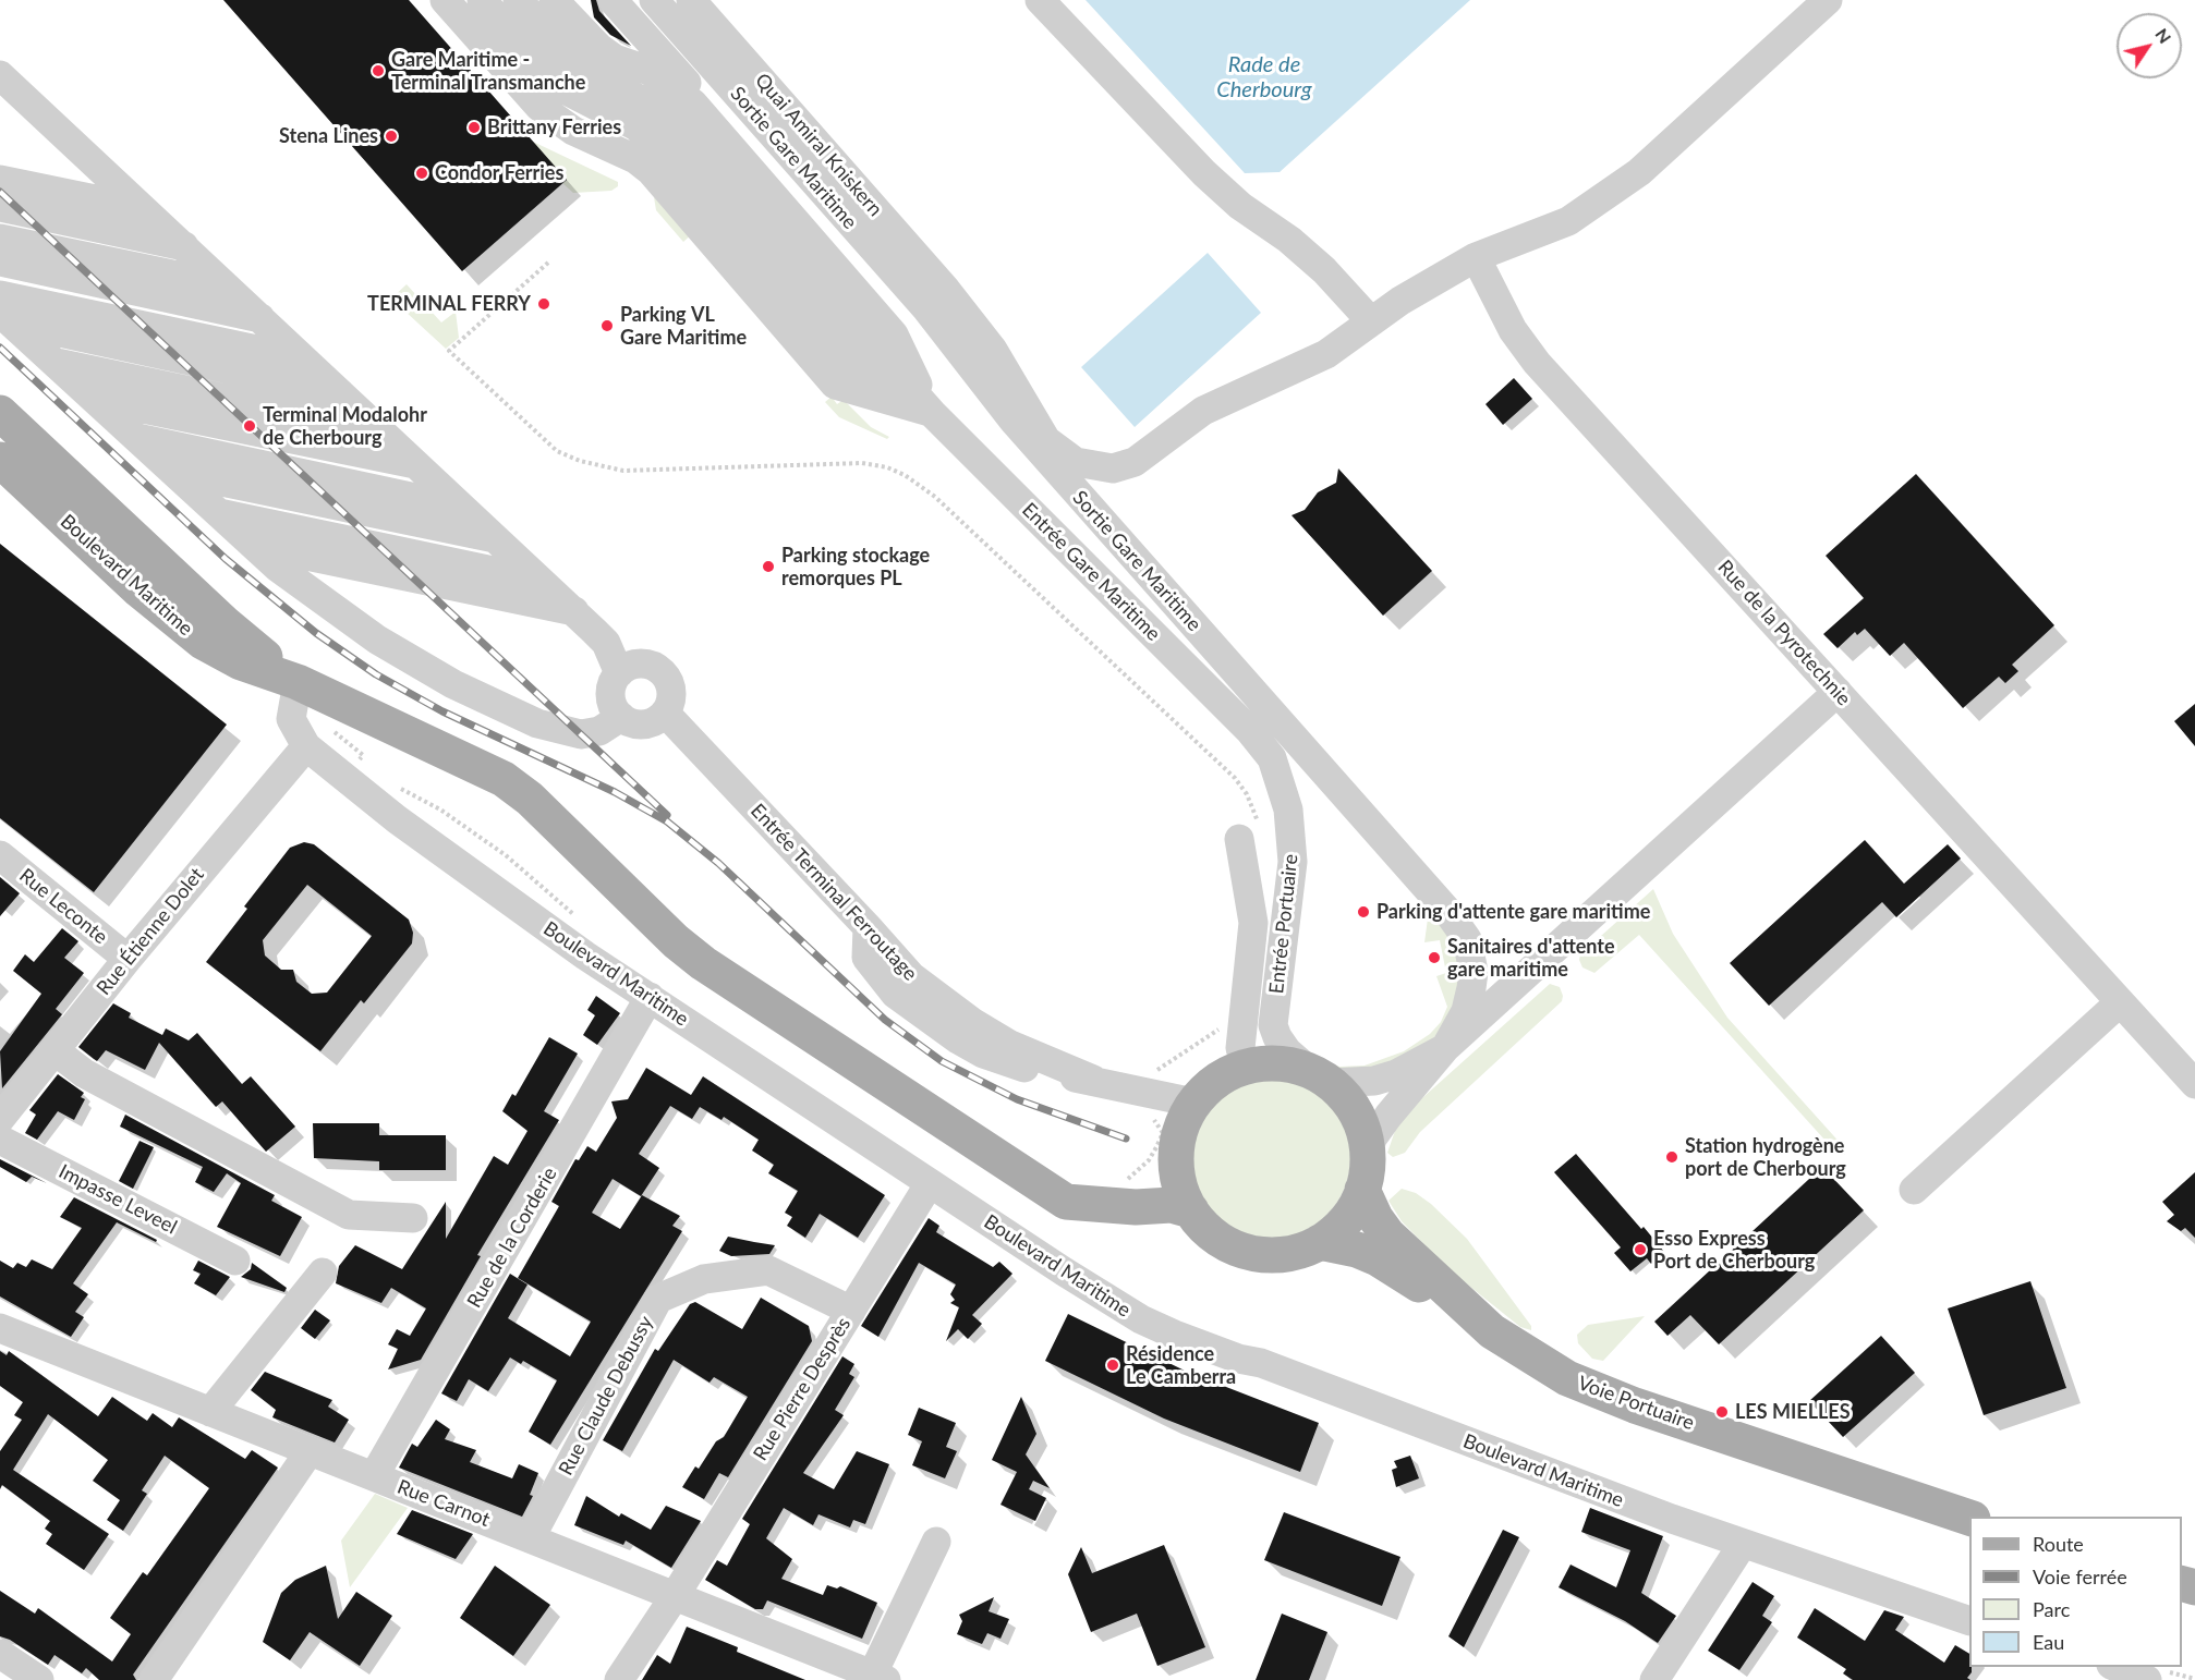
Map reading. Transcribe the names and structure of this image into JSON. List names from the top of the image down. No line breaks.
{"streets":{"main road":["Boulevard Maritime","Voie Portuaire"],"street":["Quai Amiral Kniskern","Sortie Gare Maritime","Entrée Gare Maritime","Rue de la Pyrotechnie","Entrée Terminal Ferroutage","Rue Leconte","Entrée Portuaire","Rue Étienne Dolet","Impasse Leveel","Rue de la Corderie","Rue Pierre Desprès","Rue Claude Debussy","Rue Carnot"]},"crossings":[["Quai Amiral Kniskern","Sortie Gare Maritime"],["Entrée Gare Maritime","Entrée Portuaire"],["Boulevard Maritime","Rue Étienne Dolet"],["Boulevard Maritime","Rue de la Corderie"],["Boulevard Maritime","Rue Pierre Desprès"],["Entrée Terminal Ferroutage","Entrée Portuaire"],["Entrée Terminal Ferroutage","Voie Portuaire"],["Rue Leconte","Rue Étienne Dolet"],["Entrée Portuaire","Voie Portuaire"],["Rue de la Corderie","Rue Carnot"],["Rue Pierre Desprès","Rue Claude Debussy"],["Rue Pierre Desprès","Rue Carnot"],["Rue Claude Debussy","Rue Carnot"]],"water":["Rade de Cherbourg"],"places":["Gare Maritime - Terminal Transmanche","Brittany Ferries","Stena Lines","Condor Ferries","TERMINAL FERRY","Parking VL Gare Maritime","Terminal Modalohr de Cherbourg","Parking stockage remorques PL","Parking d'attente gare maritime","Sanitaires d'attente gare maritime","Station hydrogène port de Cherbourg","Esso Express Port de Cherbourg","Résidence Le Camberra","LES MIELLES"],"legend":["Route","Voie ferrée","Parc","Eau"],"north":"top right"}
